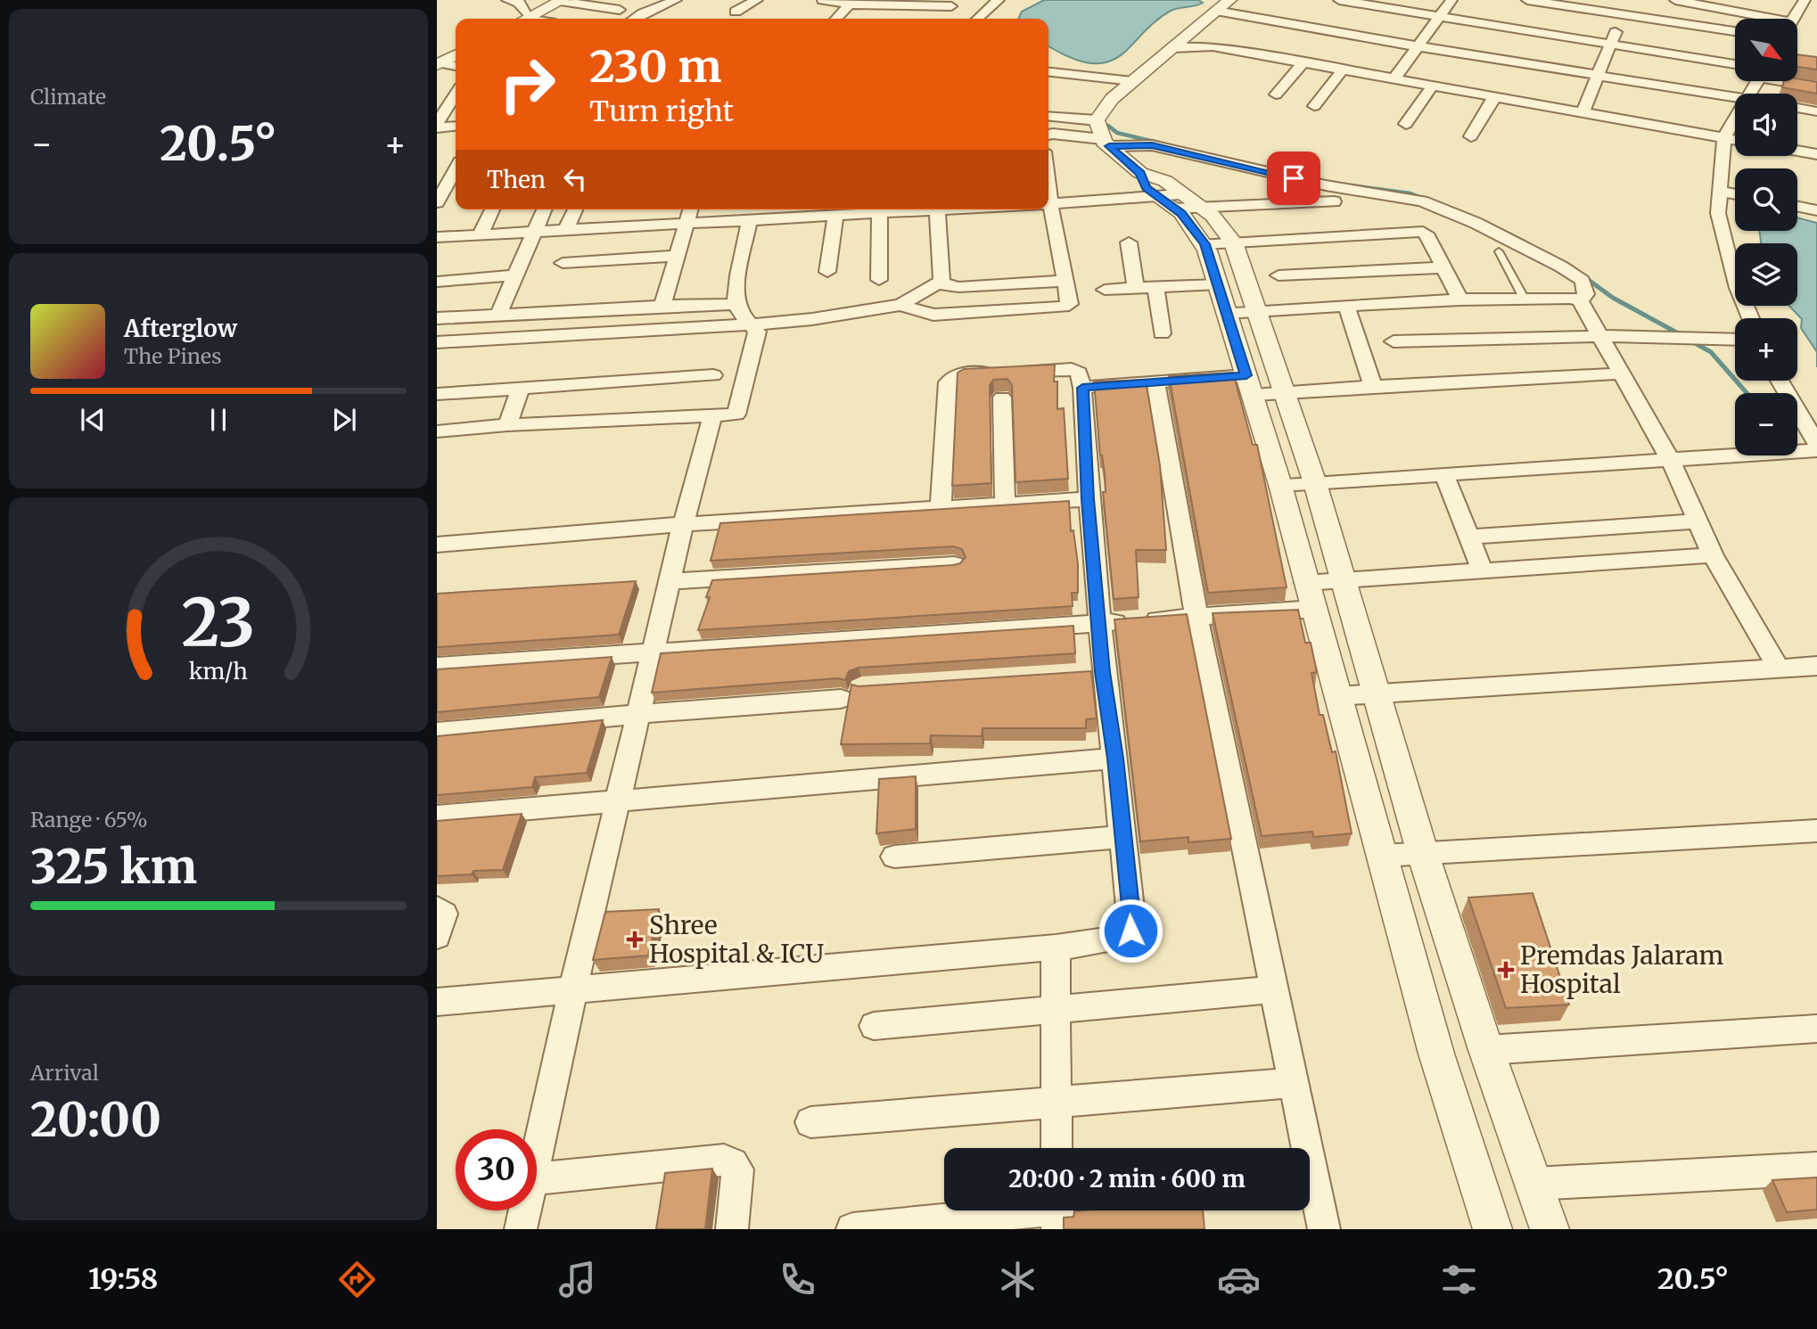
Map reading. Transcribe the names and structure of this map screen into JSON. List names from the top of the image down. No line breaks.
{"places":{"health":["Shree Hospital & ICU","Premdas Jalaram Hospital"]},"north":"bottom right","page":{"tile":["Climate",["Range · 65%","325 km"],["Arrival","20:00"]],"map_buttons":["+","−"],"turn":["230 m","Turn right"],"heat":["−","20.5°","+"],"then":"Then","song":["Afterglow","The Pines"],"limit":"30","trip":"20:00 · 2 min · 600 m","tabs":["19:58","20.5°"],"gauge":["23","km/h"]}}
